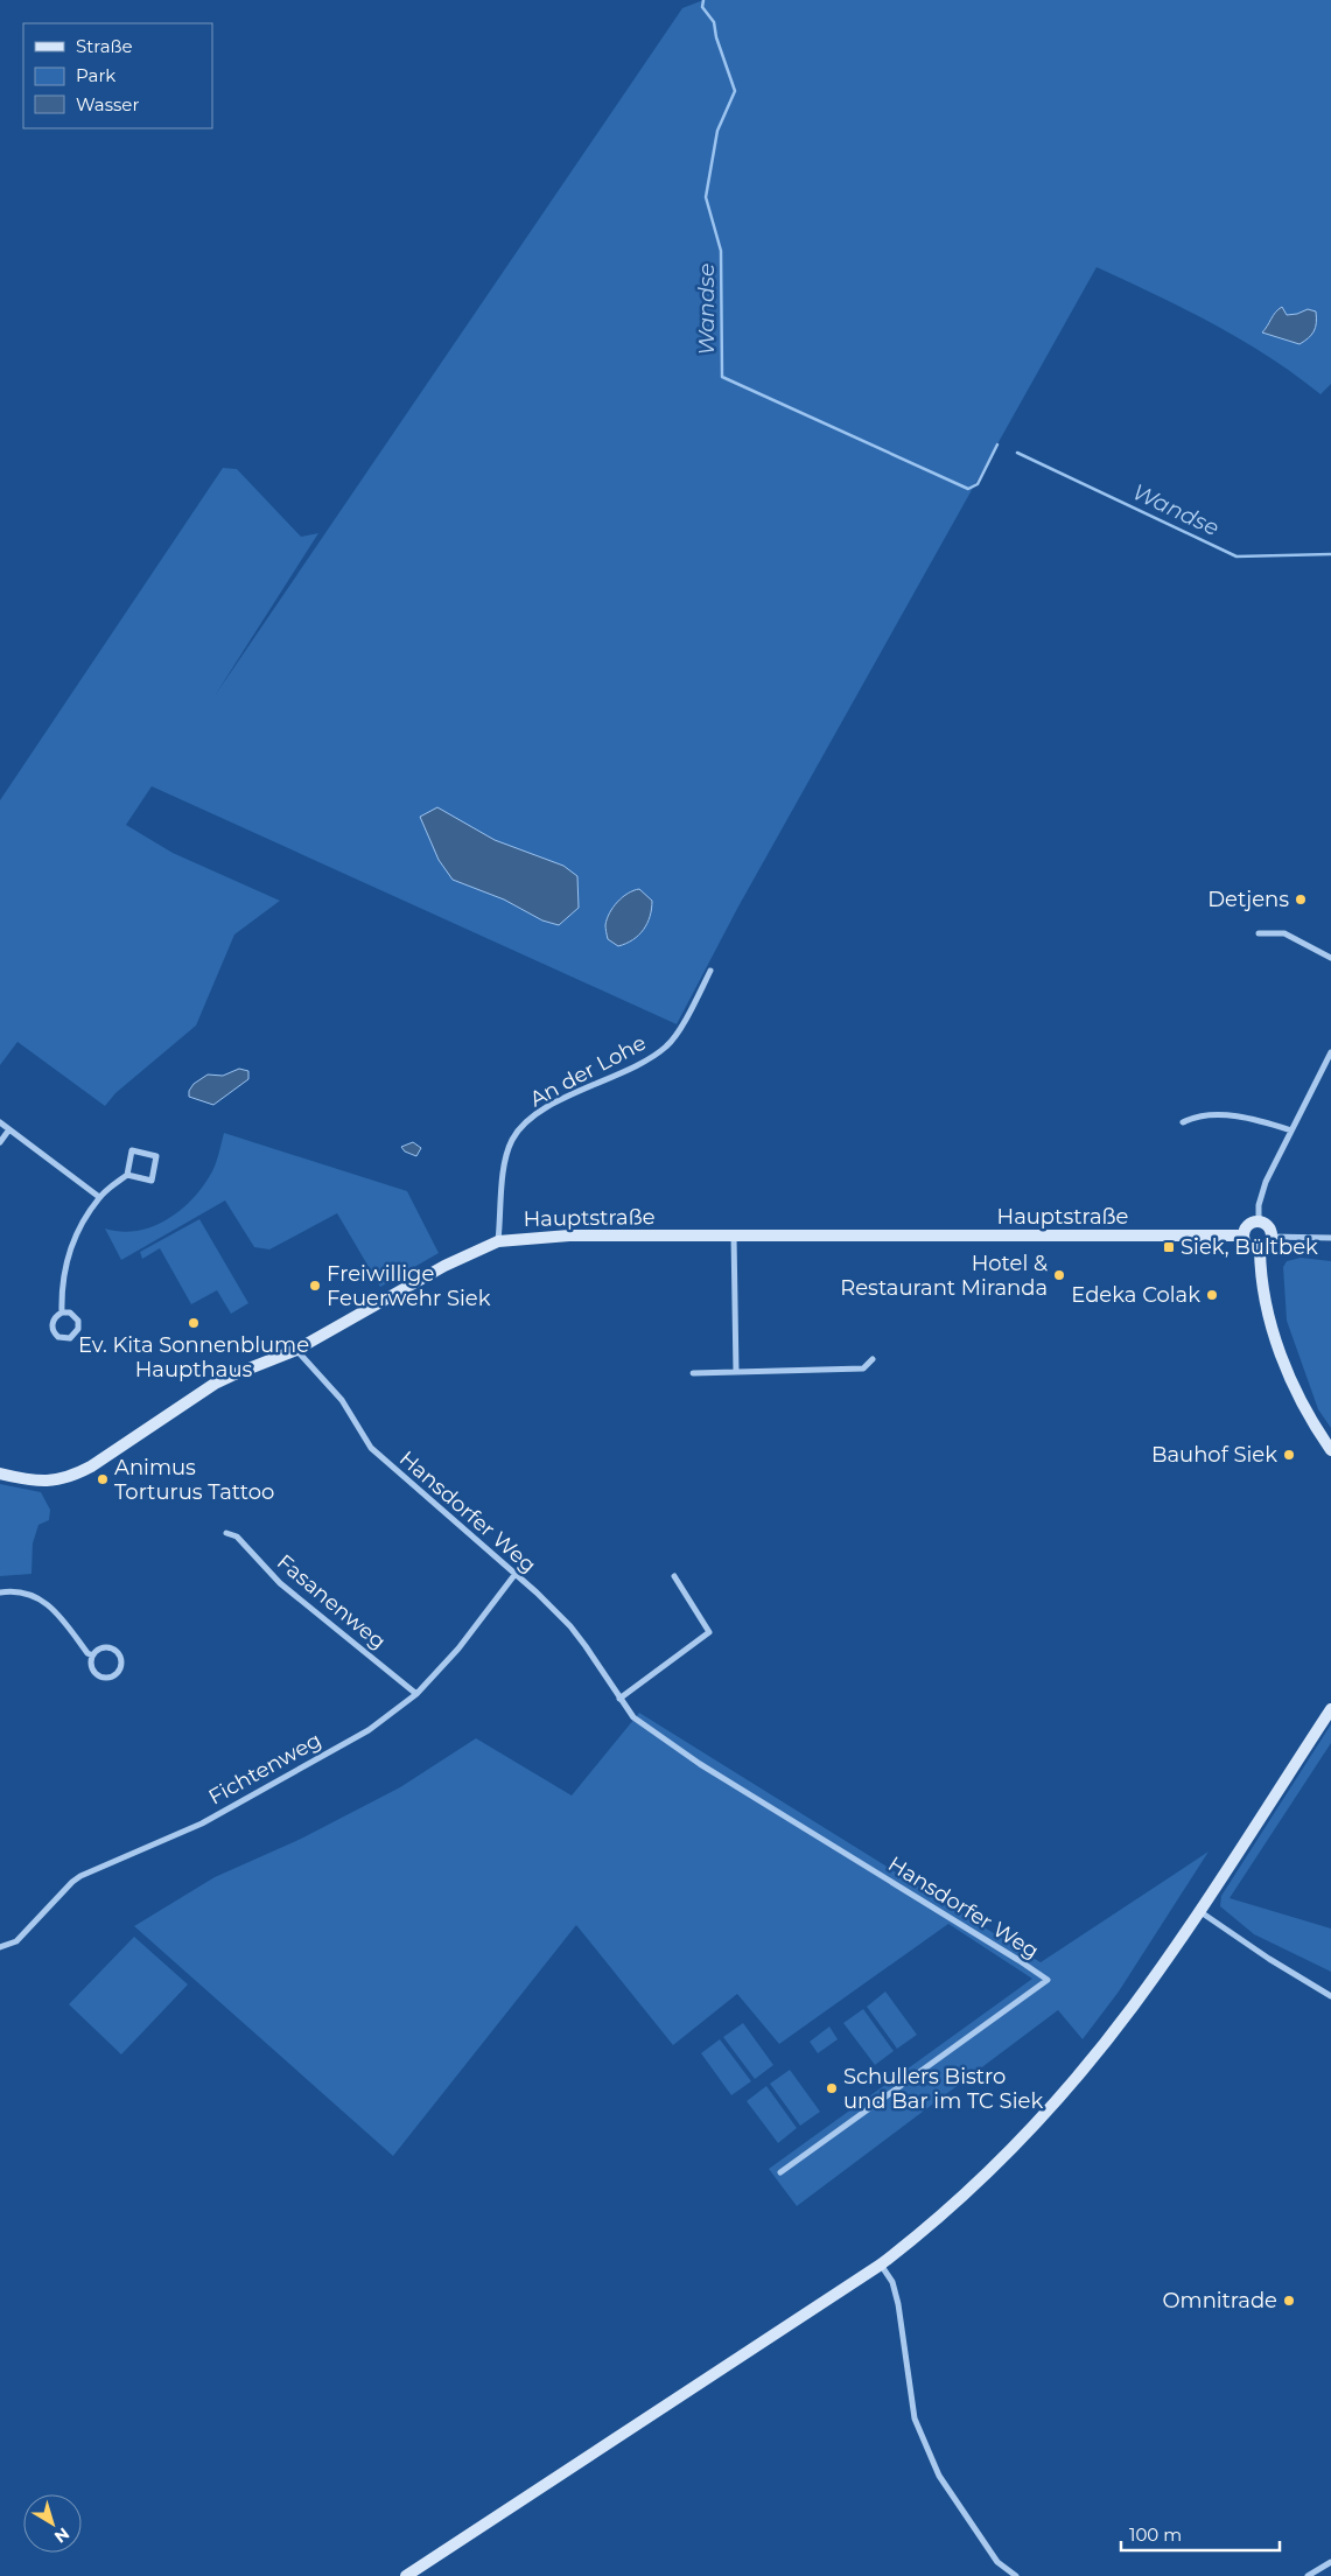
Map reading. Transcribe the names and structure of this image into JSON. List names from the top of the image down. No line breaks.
{"streets":{"street":["An der Lohe","Hauptstraße","Hansdorfer Weg","Fasanenweg","Fichtenweg"]},"crossings":[["An der Lohe","Hauptstraße"],["Hauptstraße","Hansdorfer Weg"],["Hansdorfer Weg","Fichtenweg"],["Fasanenweg","Fichtenweg"]],"water":["Wandse"],"places":{"other":["Detjens","Hotel & Restaurant Miranda","Freiwillige Feuerwehr Siek","Edeka Colak","Ev. Kita Sonnenblume Haupthaus","Bauhof Siek","Animus Torturus Tattoo","Schullers Bistro und Bar im TC Siek","Omnitrade"],"transit":["Siek, Bültbek"]},"legend":["Straße","Park","Wasser"],"scale_bar":"100 m","north":"bottom right"}
